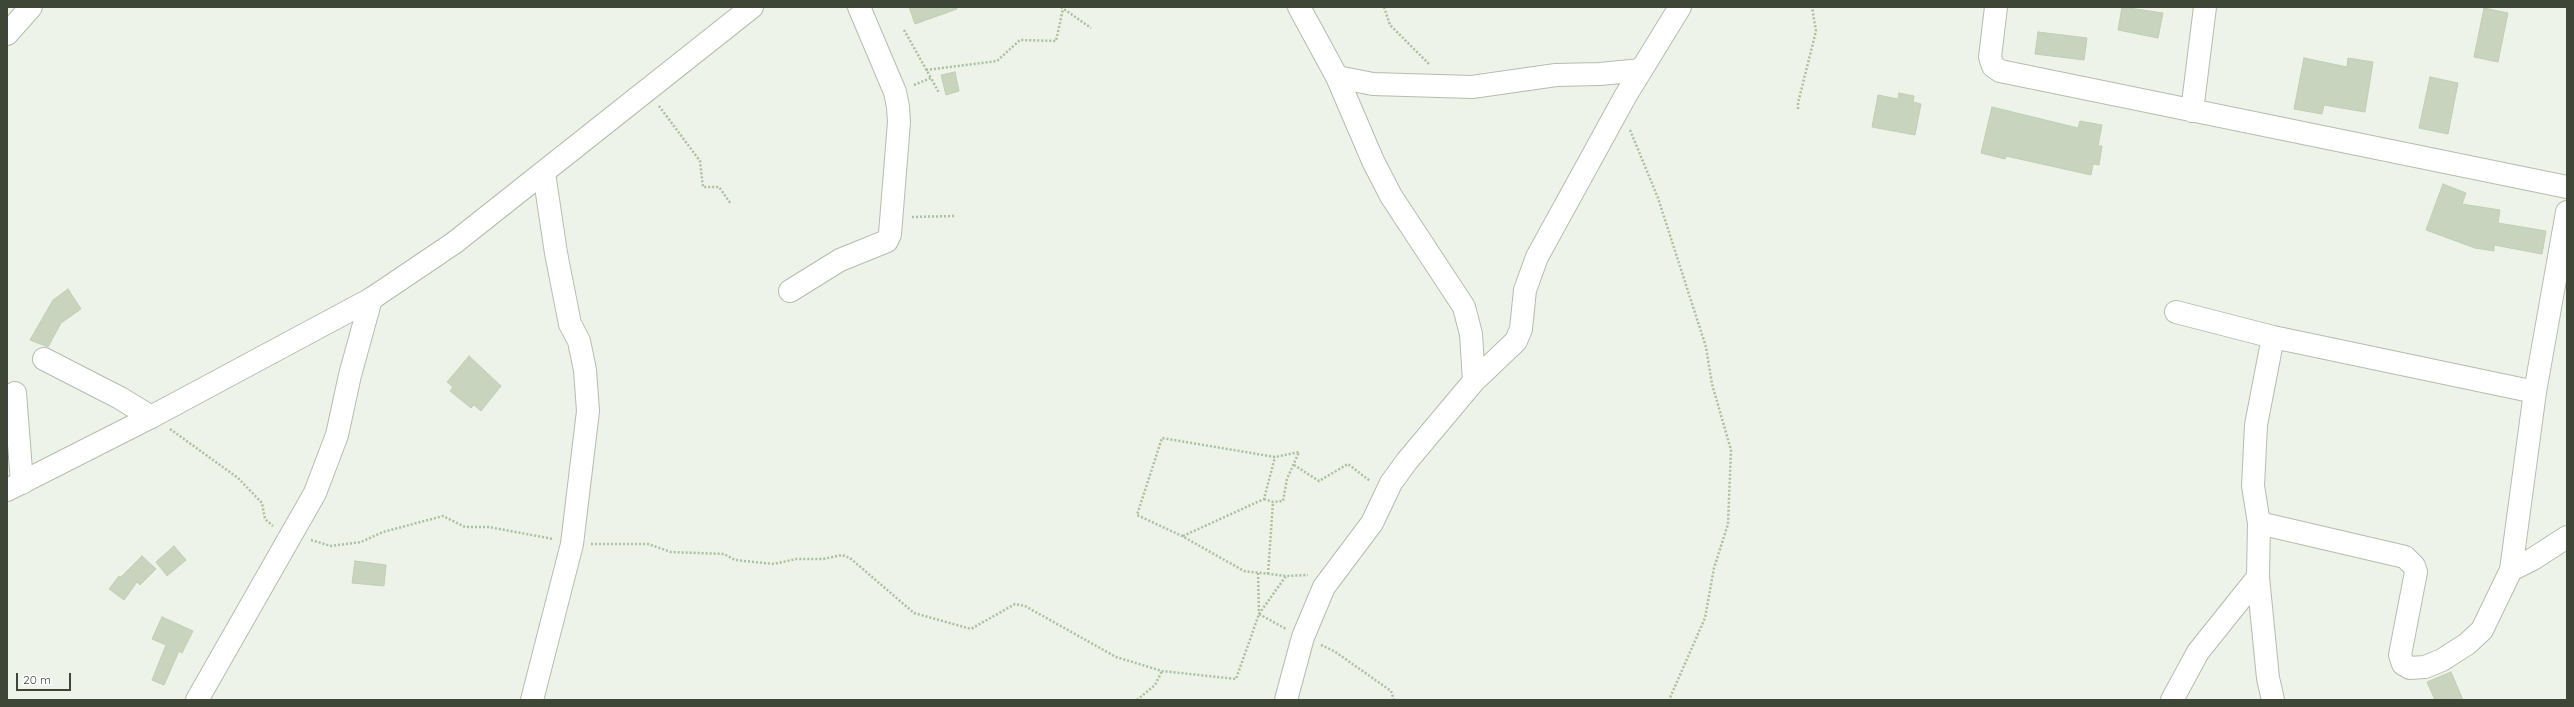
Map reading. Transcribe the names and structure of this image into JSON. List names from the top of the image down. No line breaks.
{"scale_bar":"20 m"}
